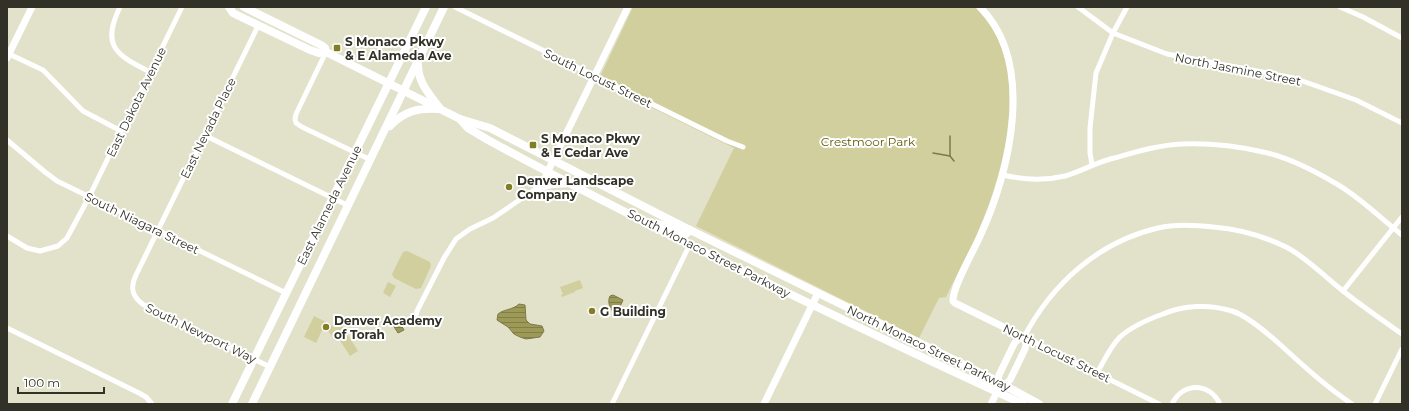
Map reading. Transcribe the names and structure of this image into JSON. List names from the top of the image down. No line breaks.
{"streets":{"main road":["East Alameda Avenue","South Monaco Street Parkway","North Monaco Street Parkway"],"street":["North Jasmine Street","South Locust Street","East Dakota Avenue","East Nevada Place","South Niagara Street","South Newport Way","North Locust Street"]},"crossings":[["East Dakota Avenue","South Niagara Street"],["East Nevada Place","South Niagara Street"],["East Nevada Place","South Newport Way"],["East Alameda Avenue","South Niagara Street"],["East Alameda Avenue","South Monaco Street Parkway"],["East Alameda Avenue","South Newport Way"],["South Niagara Street","South Newport Way"],["South Monaco Street Parkway","North Monaco Street Parkway"]],"parks":["Crestmoor Park"],"places":{"transit":["S Monaco Pkwy & E Alameda Ave","S Monaco Pkwy & E Cedar Ave"],"other":["Denver Landscape Company","G Building","Denver Academy of Torah"]},"scale_bar":"100 m"}
